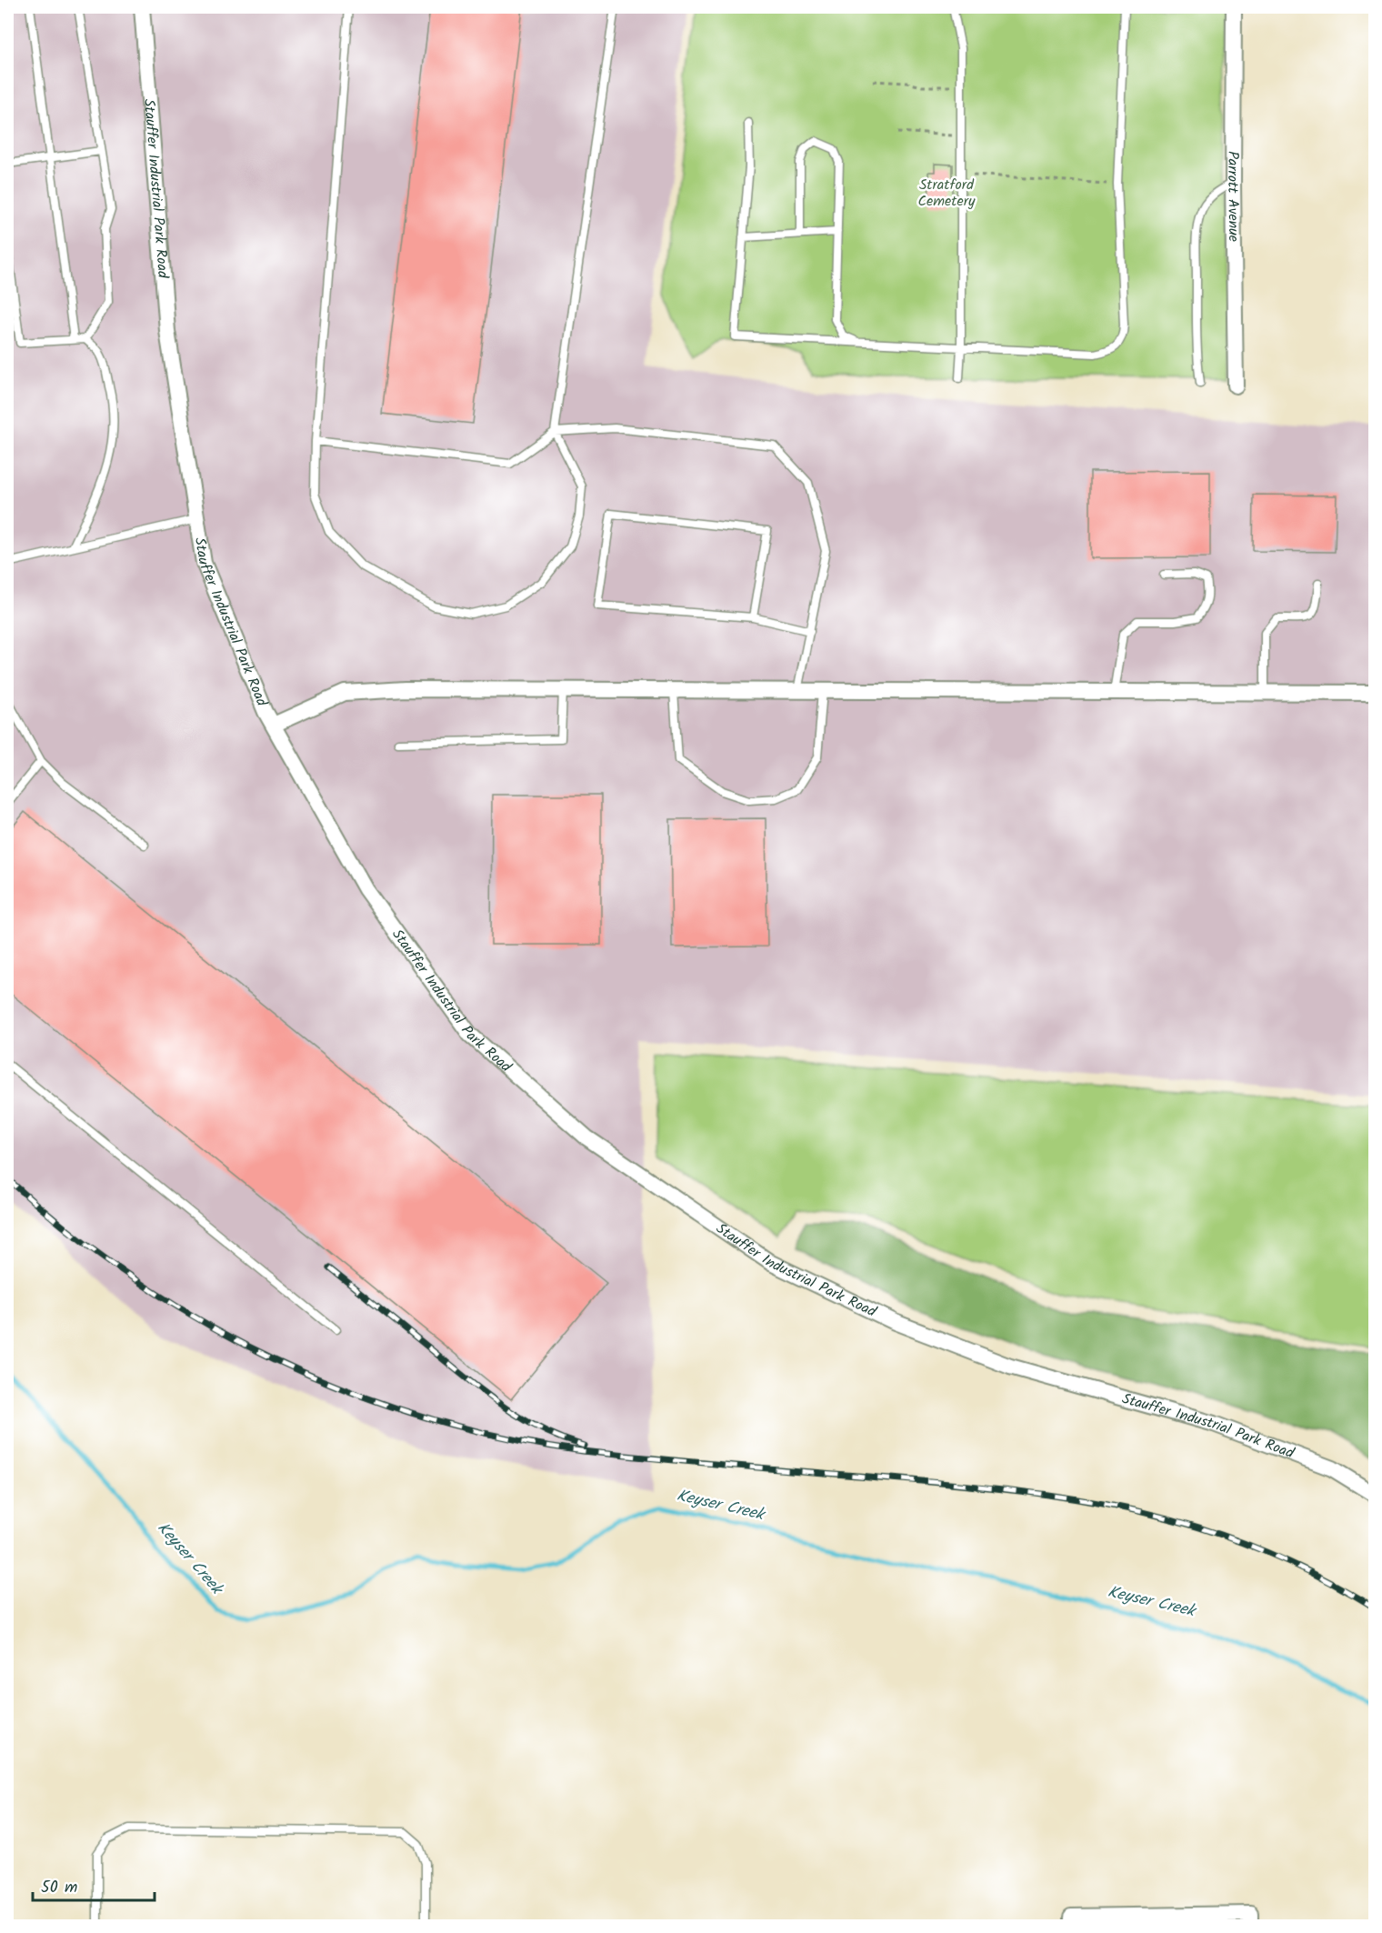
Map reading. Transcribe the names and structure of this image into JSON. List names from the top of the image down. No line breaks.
{"streets":{"street":["Stauffer Industrial Park Road","Parrott Avenue"]},"water":["Keyser Creek"],"parks":["Stratford Cemetery"],"scale_bar":"50 m"}
